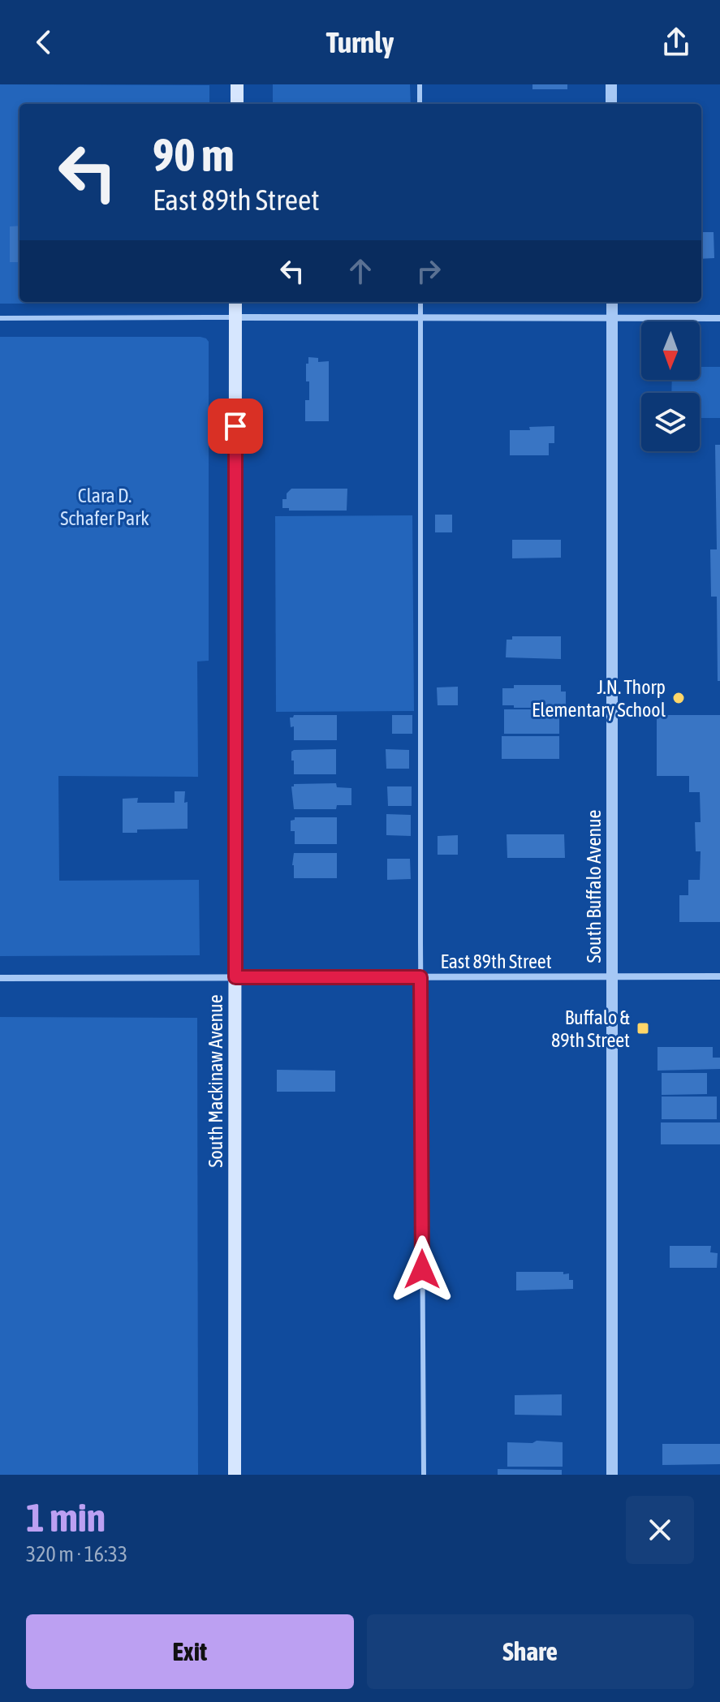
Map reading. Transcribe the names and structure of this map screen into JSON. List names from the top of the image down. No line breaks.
{"streets":{"main road":["South Mackinaw Avenue"],"street":["South Buffalo Avenue","East 89th Street"]},"crossings":[["South Buffalo Avenue","East 89th Street"],["East 89th Street","South Mackinaw Avenue"]],"parks":["Clara D. Schafer Park"],"places":{"other":["J.N. Thorp Elementary School"],"transit":["Buffalo & 89th Street"]},"north":"bottom","page":{"header":"Turnly","turn":["90 m","East 89th Street"],"heading":["1 min","320 m · 16:33"],"buttons":["Exit","Share"]}}
